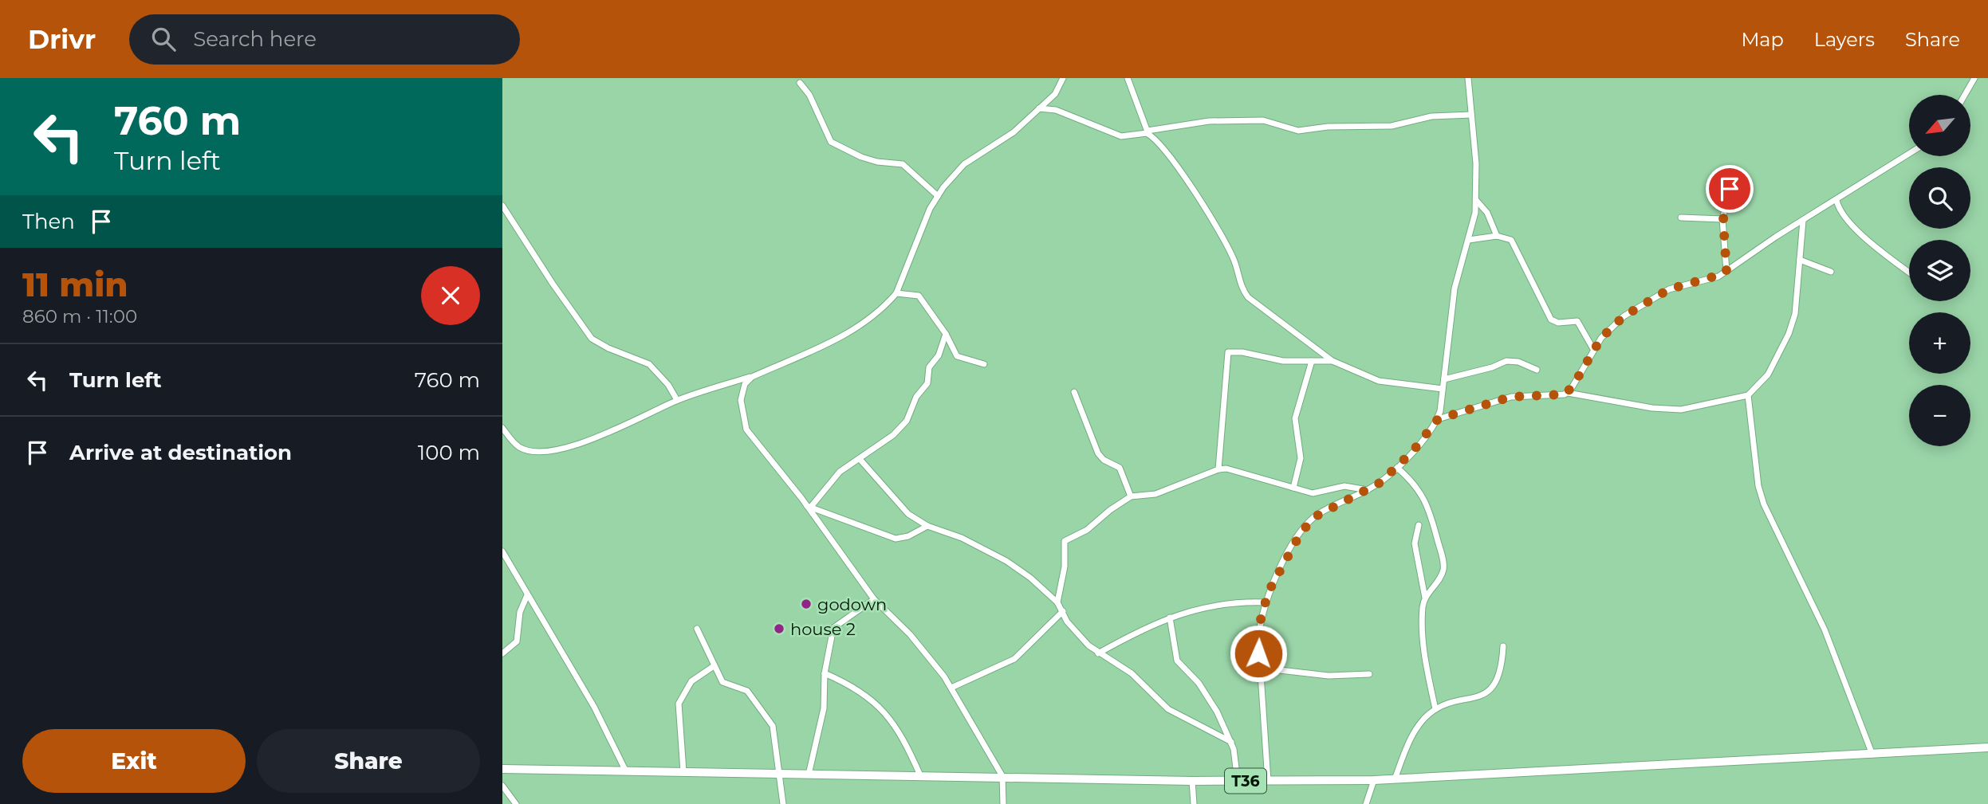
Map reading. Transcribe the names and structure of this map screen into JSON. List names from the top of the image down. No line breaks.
{"streets":{"highway":["T36"]},"places":["godown","house 2"],"north":"bottom left","page":{"header":"Drivr","search":"Search here","nav":["Map","Layers","Share"],"turn":["760 m","Turn left"],"map_buttons":["+","−"],"then":"Then","heading":["11 min","860 m · 11:00"],"list":[{"name":"Turn left","value":"760 m"},{"name":"Arrive at destination","value":"100 m"}],"buttons":["Exit","Share"]}}
